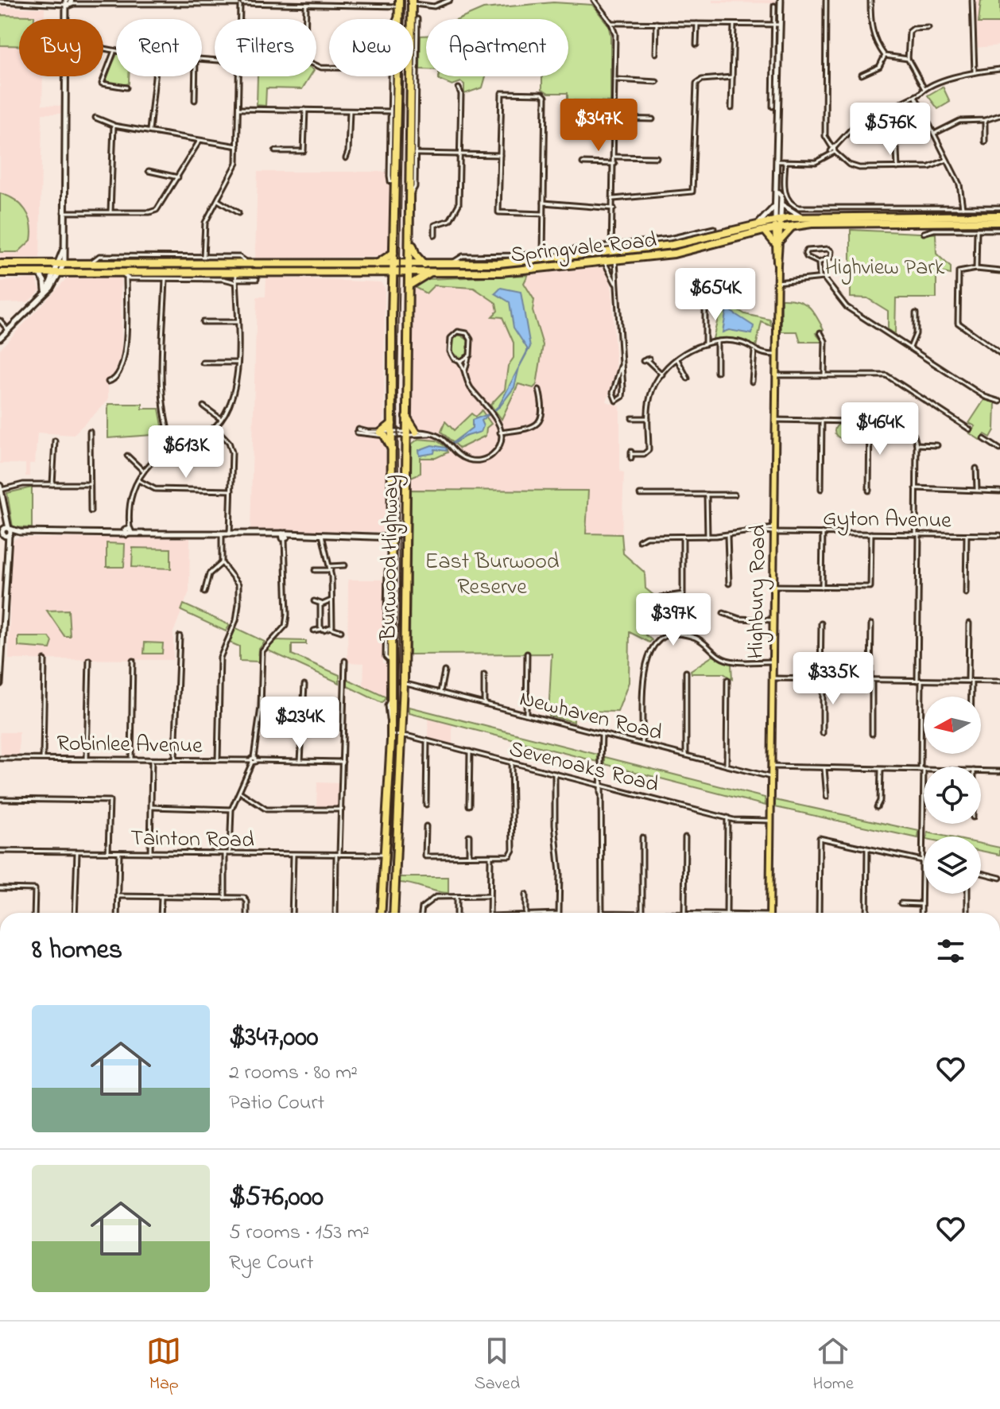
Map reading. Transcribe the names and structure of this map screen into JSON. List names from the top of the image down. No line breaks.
{"streets":{"highway":["Springvale Road","Burwood Highway"],"main road":["Highbury Road"],"street":["Gyton Avenue","Newhaven Road","Robinlee Avenue","Sevenoaks Road","Tainton Road"]},"crossings":[["Springvale Road","Burwood Highway"],["Springvale Road","Highbury Road"],["Gyton Avenue","Highbury Road"],["Burwood Highway","Newhaven Road"],["Burwood Highway","Sevenoaks Road"],["Burwood Highway","Tainton Road"],["Highbury Road","Newhaven Road"],["Highbury Road","Sevenoaks Road"]],"parks":["Highview Park","East Burwood Reserve"],"north":"left","page":{"chip":["Buy","Rent","Filters","New","Apartment"],"price":["$347K","$576K","$654K","$464K","$613K","$397K","$335K","$234K"],"heading":"8 homes","list":[{"name":"$347,000","note":"2 rooms · 80 m² · Patio Court"},{"name":"$576,000","note":"5 rooms · 153 m² · Rye Court"}],"tabs":["Map","Saved","Home"]}}
